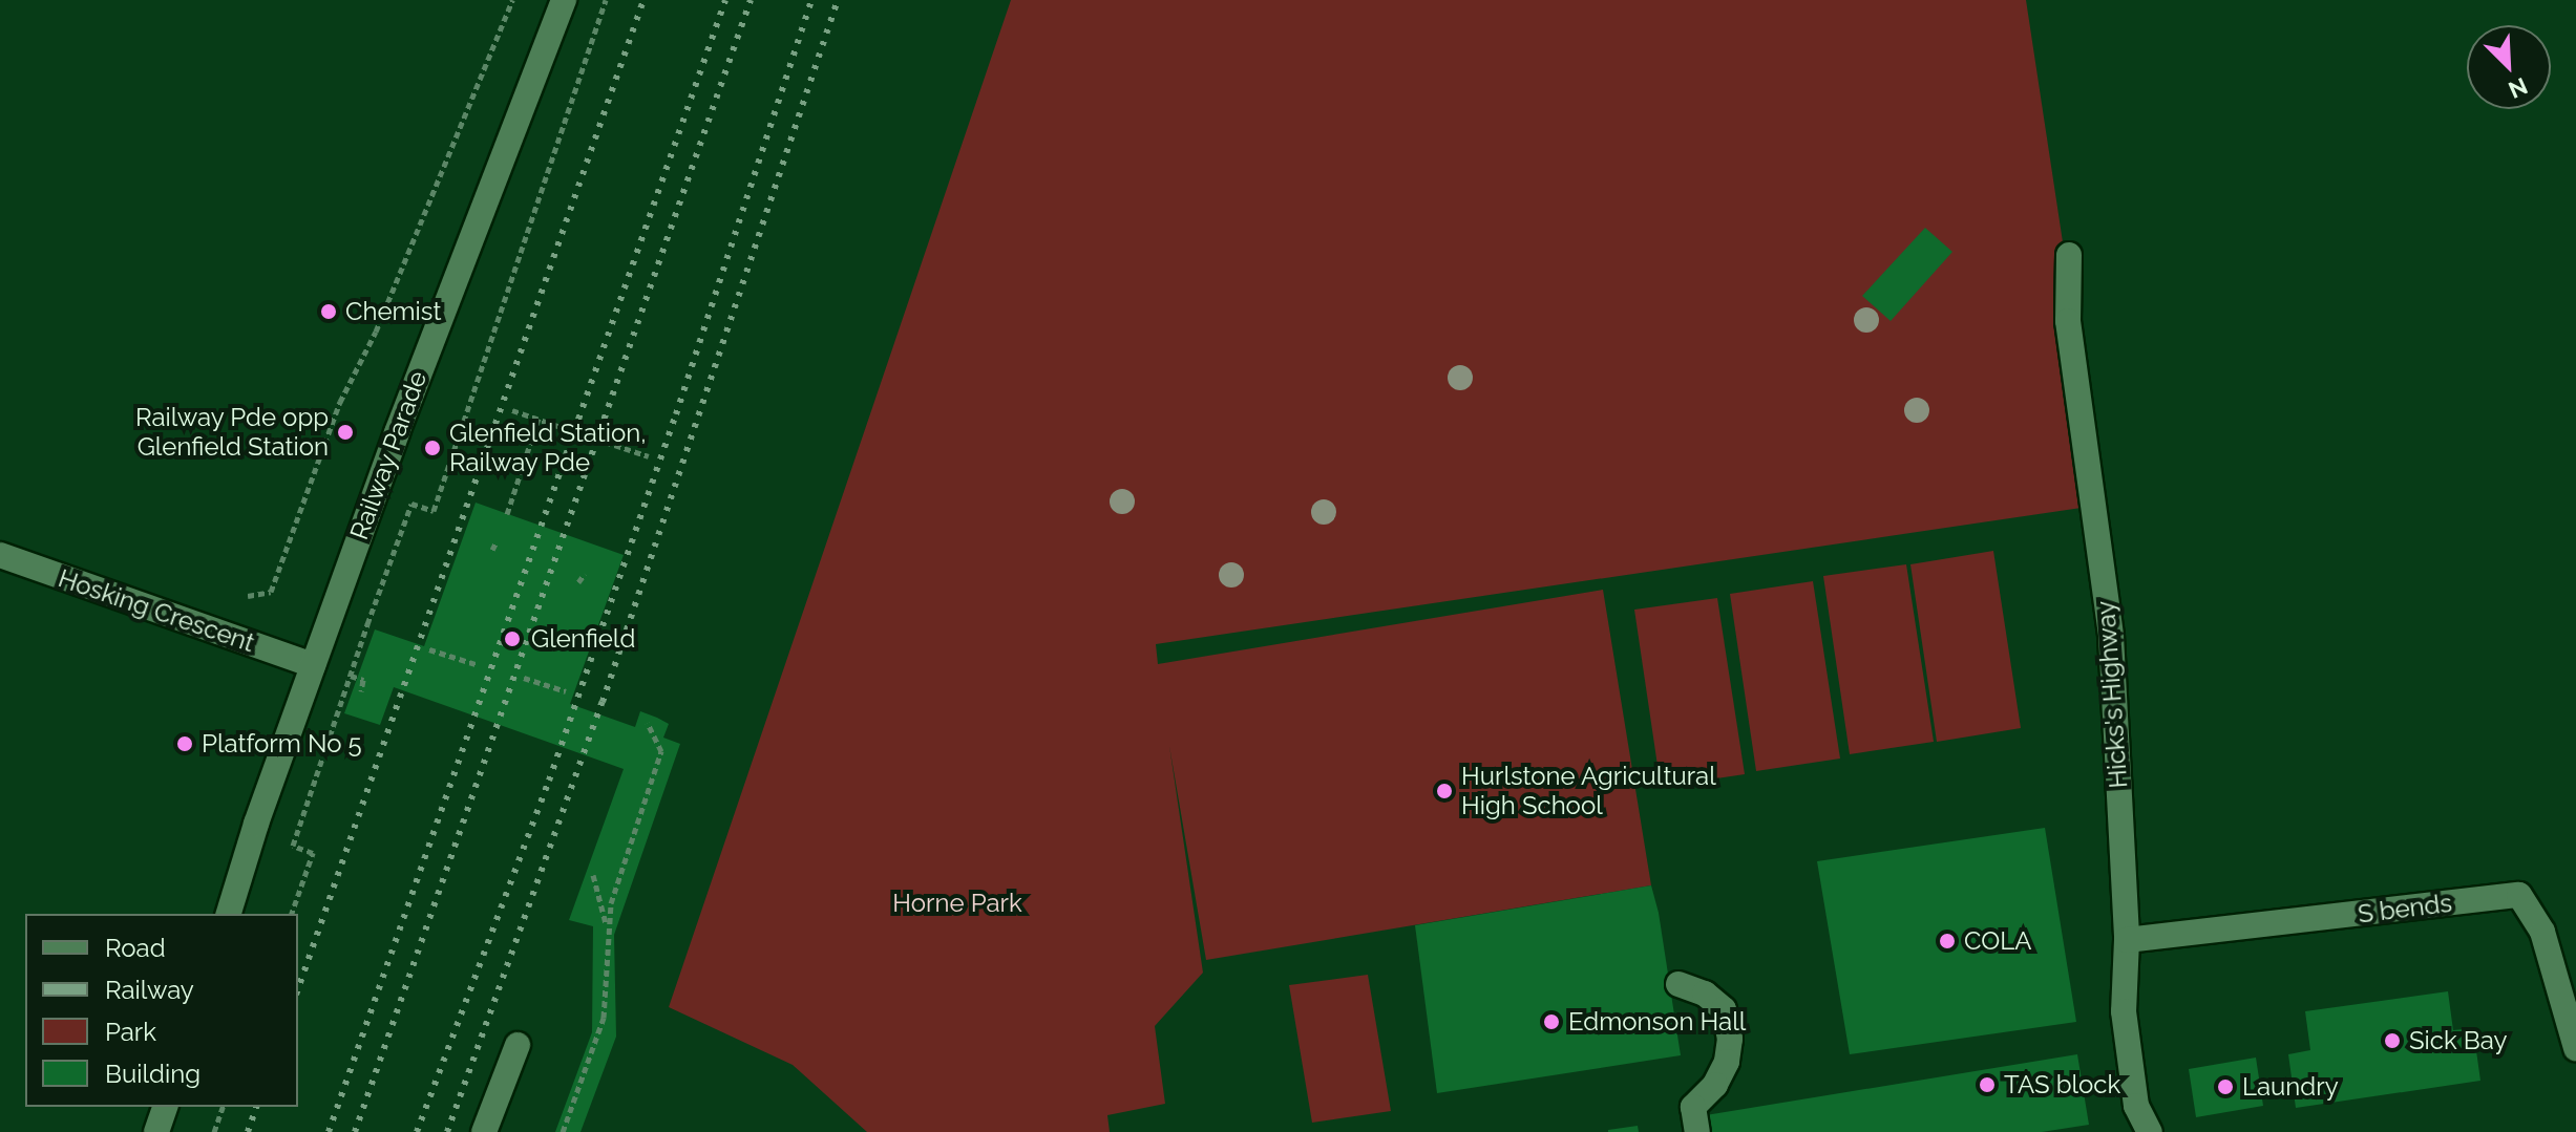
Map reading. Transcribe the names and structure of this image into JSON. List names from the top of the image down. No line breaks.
{"streets":{"street":["Railway Parade","Hosking Crescent","Hicks's Highway","S bends"]},"crossings":[["Railway Parade","Hosking Crescent"],["Hicks's Highway","S bends"]],"parks":["Horne Park"],"places":["Chemist","Railway Pde opp Glenfield Station","Glenfield Station, Railway Pde","Glenfield","Platform No 5","Hurlstone Agricultural High School","COLA","Edmonson Hall","Sick Bay","TAS block","Laundry"],"legend":["Road","Railway","Park","Building"],"north":"bottom right"}
